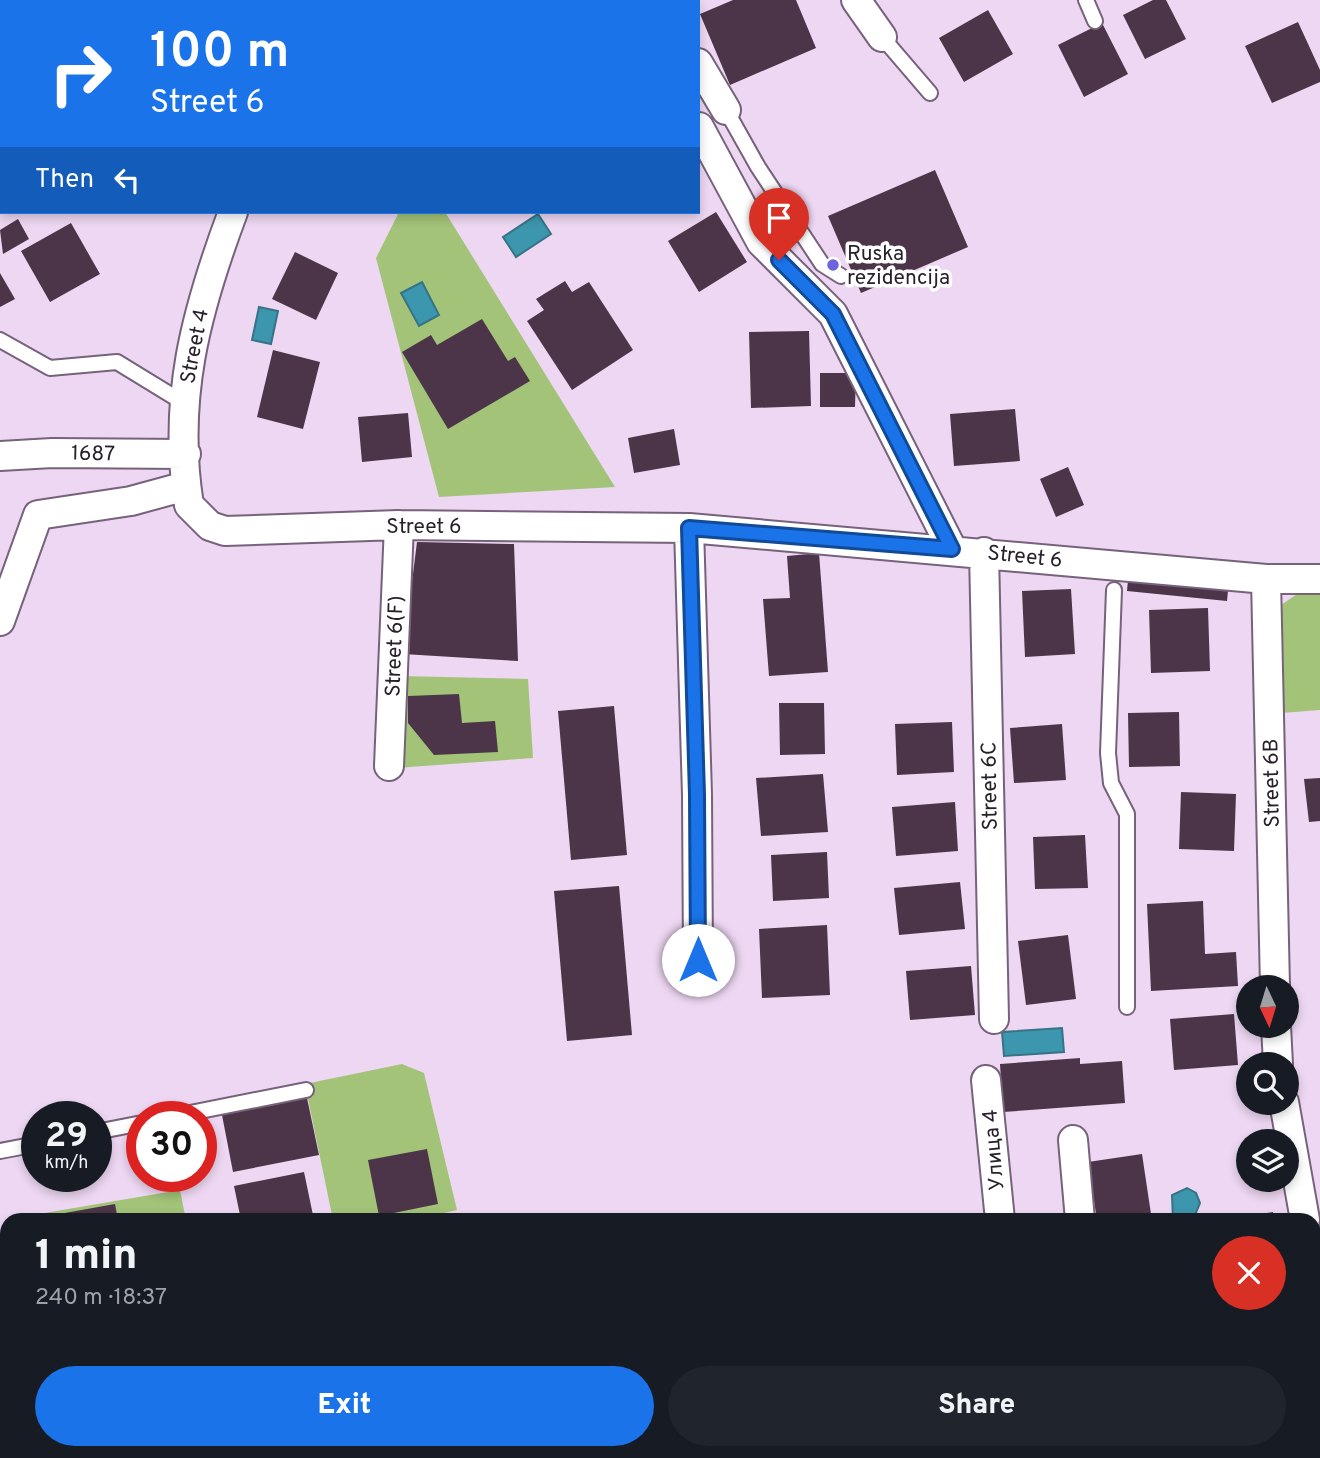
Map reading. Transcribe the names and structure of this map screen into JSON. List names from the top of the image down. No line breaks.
{"streets":{"street":["Street 4","1687","Street 6","Street 6(F)","Street 6B","Street 6C","Улица 4"]},"crossings":[["Street 4","1687"],["Street 4","Street 6"],["Street 6","Street 6(F)"],["Street 6","Street 6B"],["Street 6","Street 6C"]],"places":["Ruska rezidencija"],"north":"bottom","page":{"turn":["100 m","Street 6"],"then":"Then","speed":"29 km/h","limit":"30","heading":["1 min","240 m · 18:37"],"buttons":["Exit","Share"]}}
